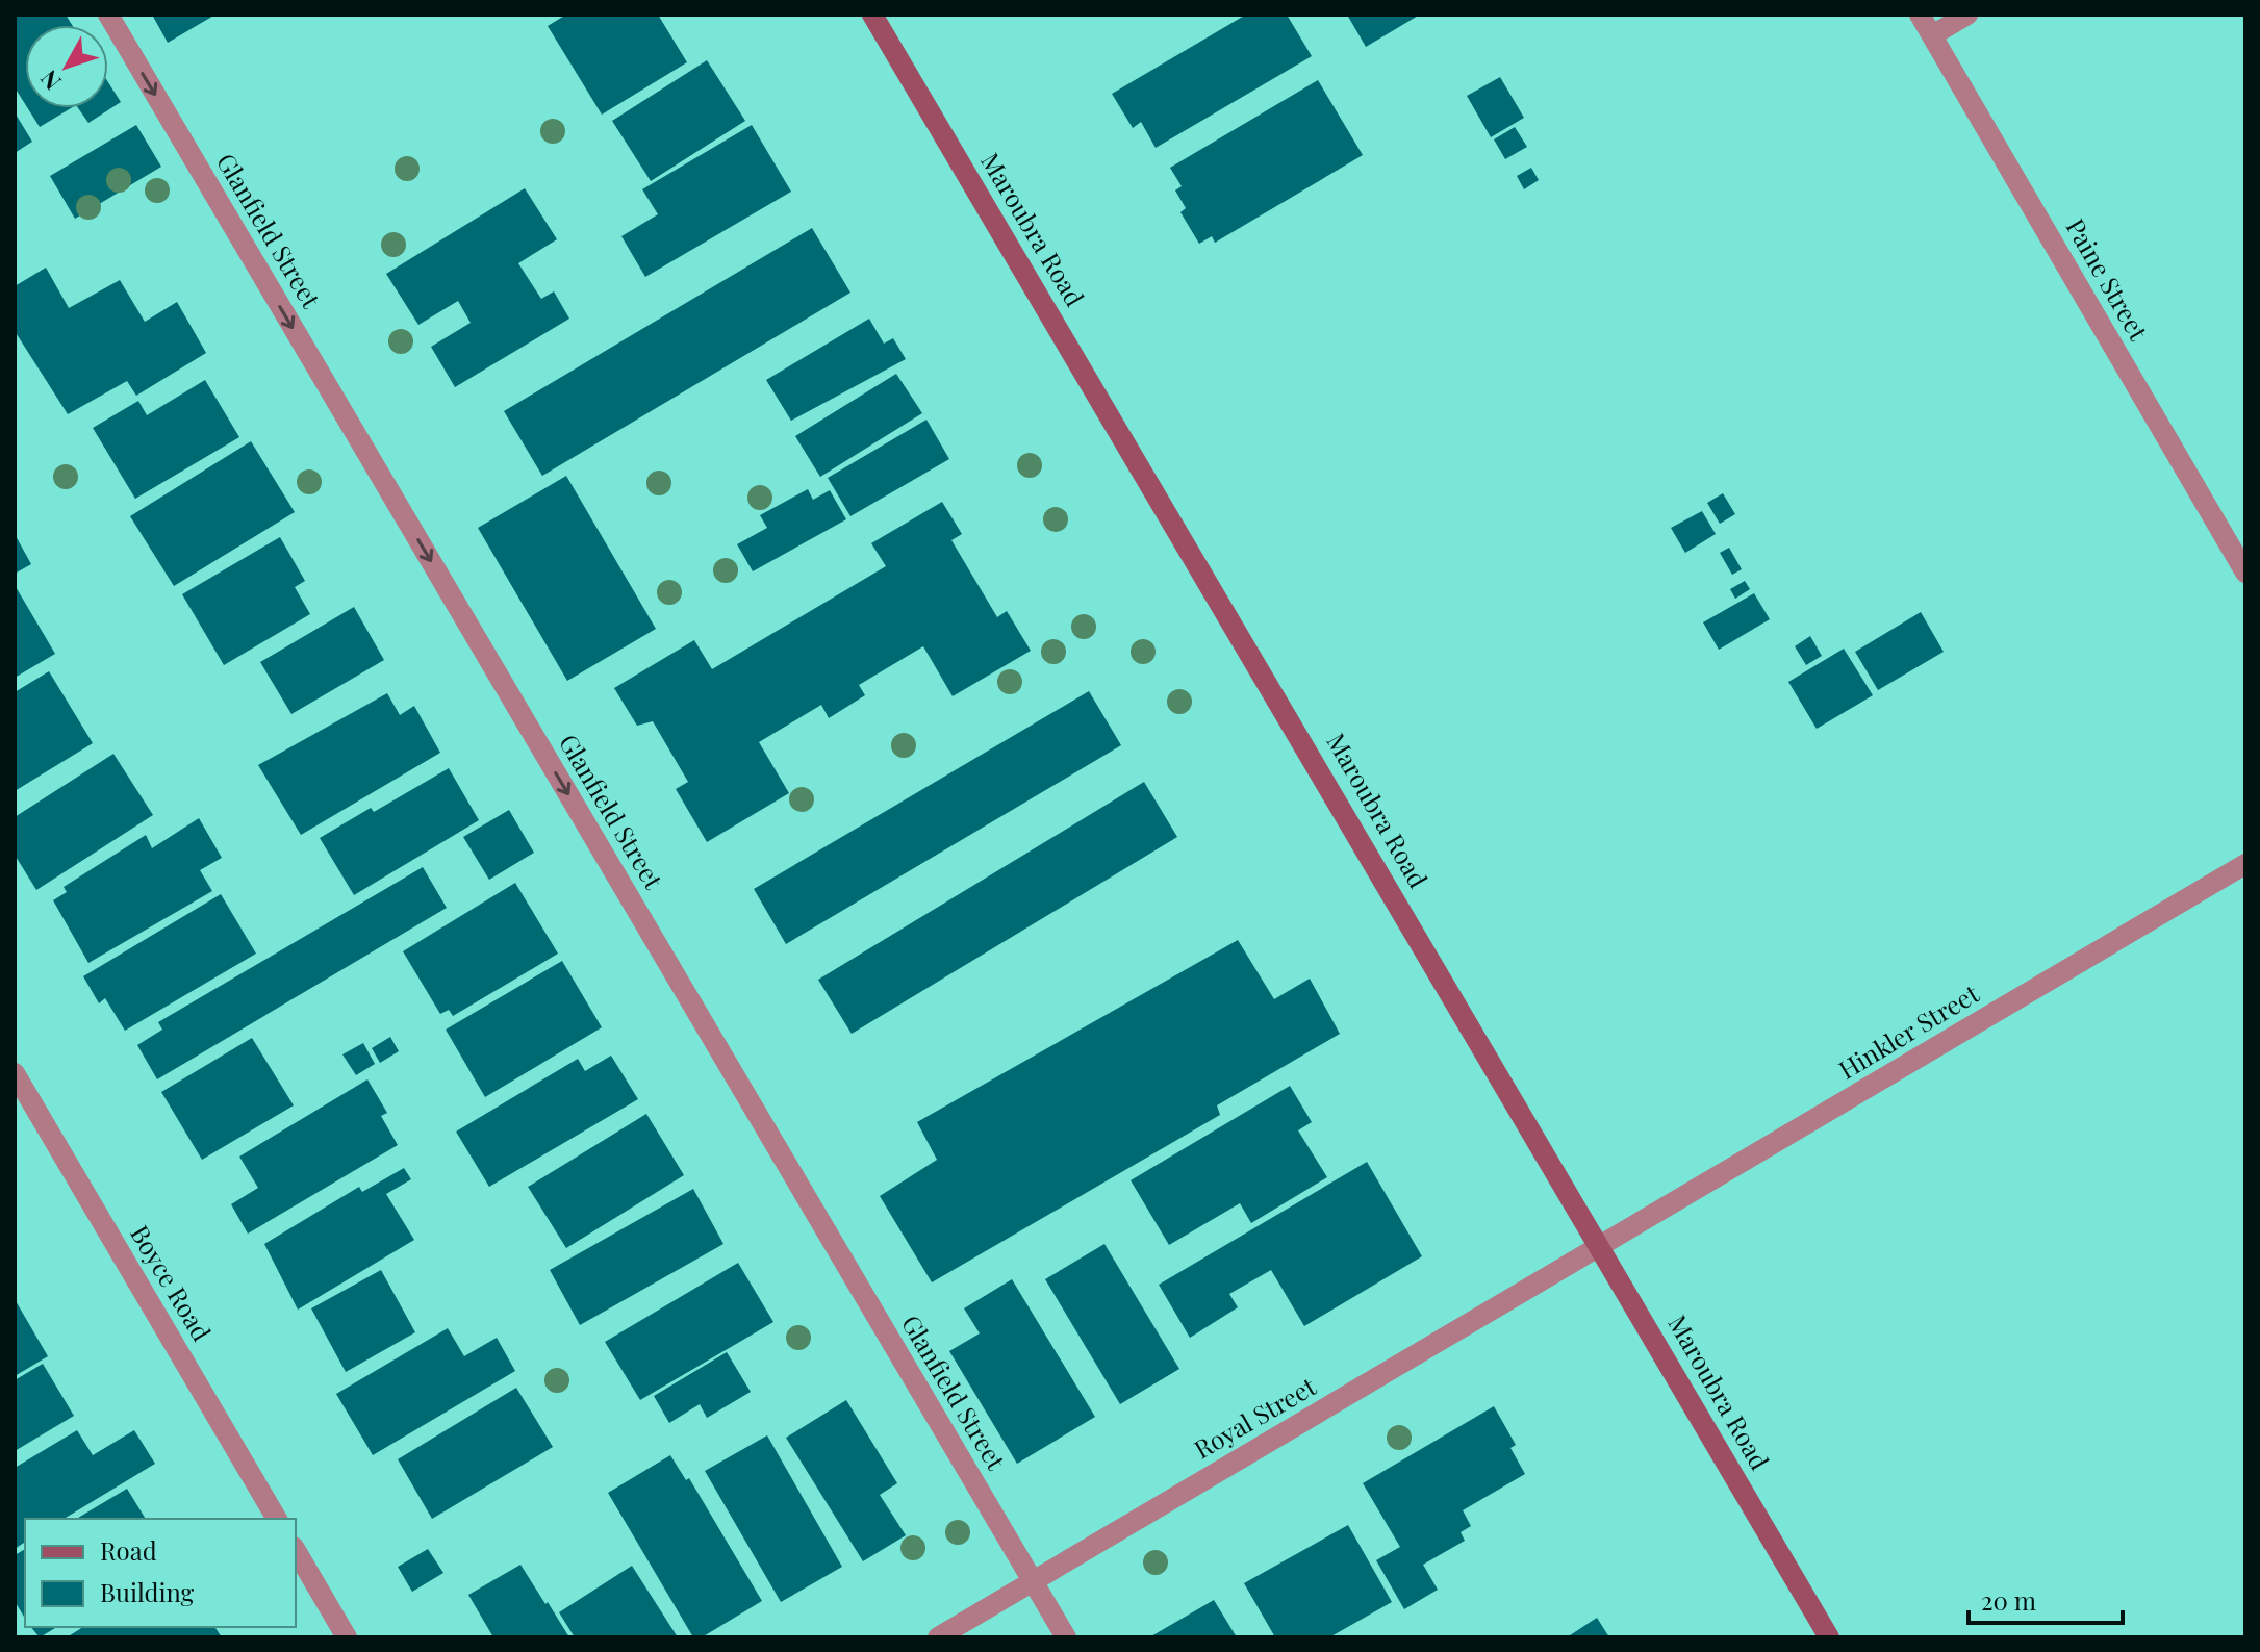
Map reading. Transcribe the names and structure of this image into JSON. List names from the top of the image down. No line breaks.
{"streets":{"main road":["Maroubra Road"],"street":["Glanfield Street","Paine Street","Hinkler Street","Boyce Road","Royal Street"]},"crossings":[["Maroubra Road","Hinkler Street"],["Maroubra Road","Royal Street"],["Glanfield Street","Royal Street"],["Hinkler Street","Royal Street"]],"one_way":["Glanfield Street"],"legend":["Road","Building"],"scale_bar":"20 m","north":"bottom left"}
